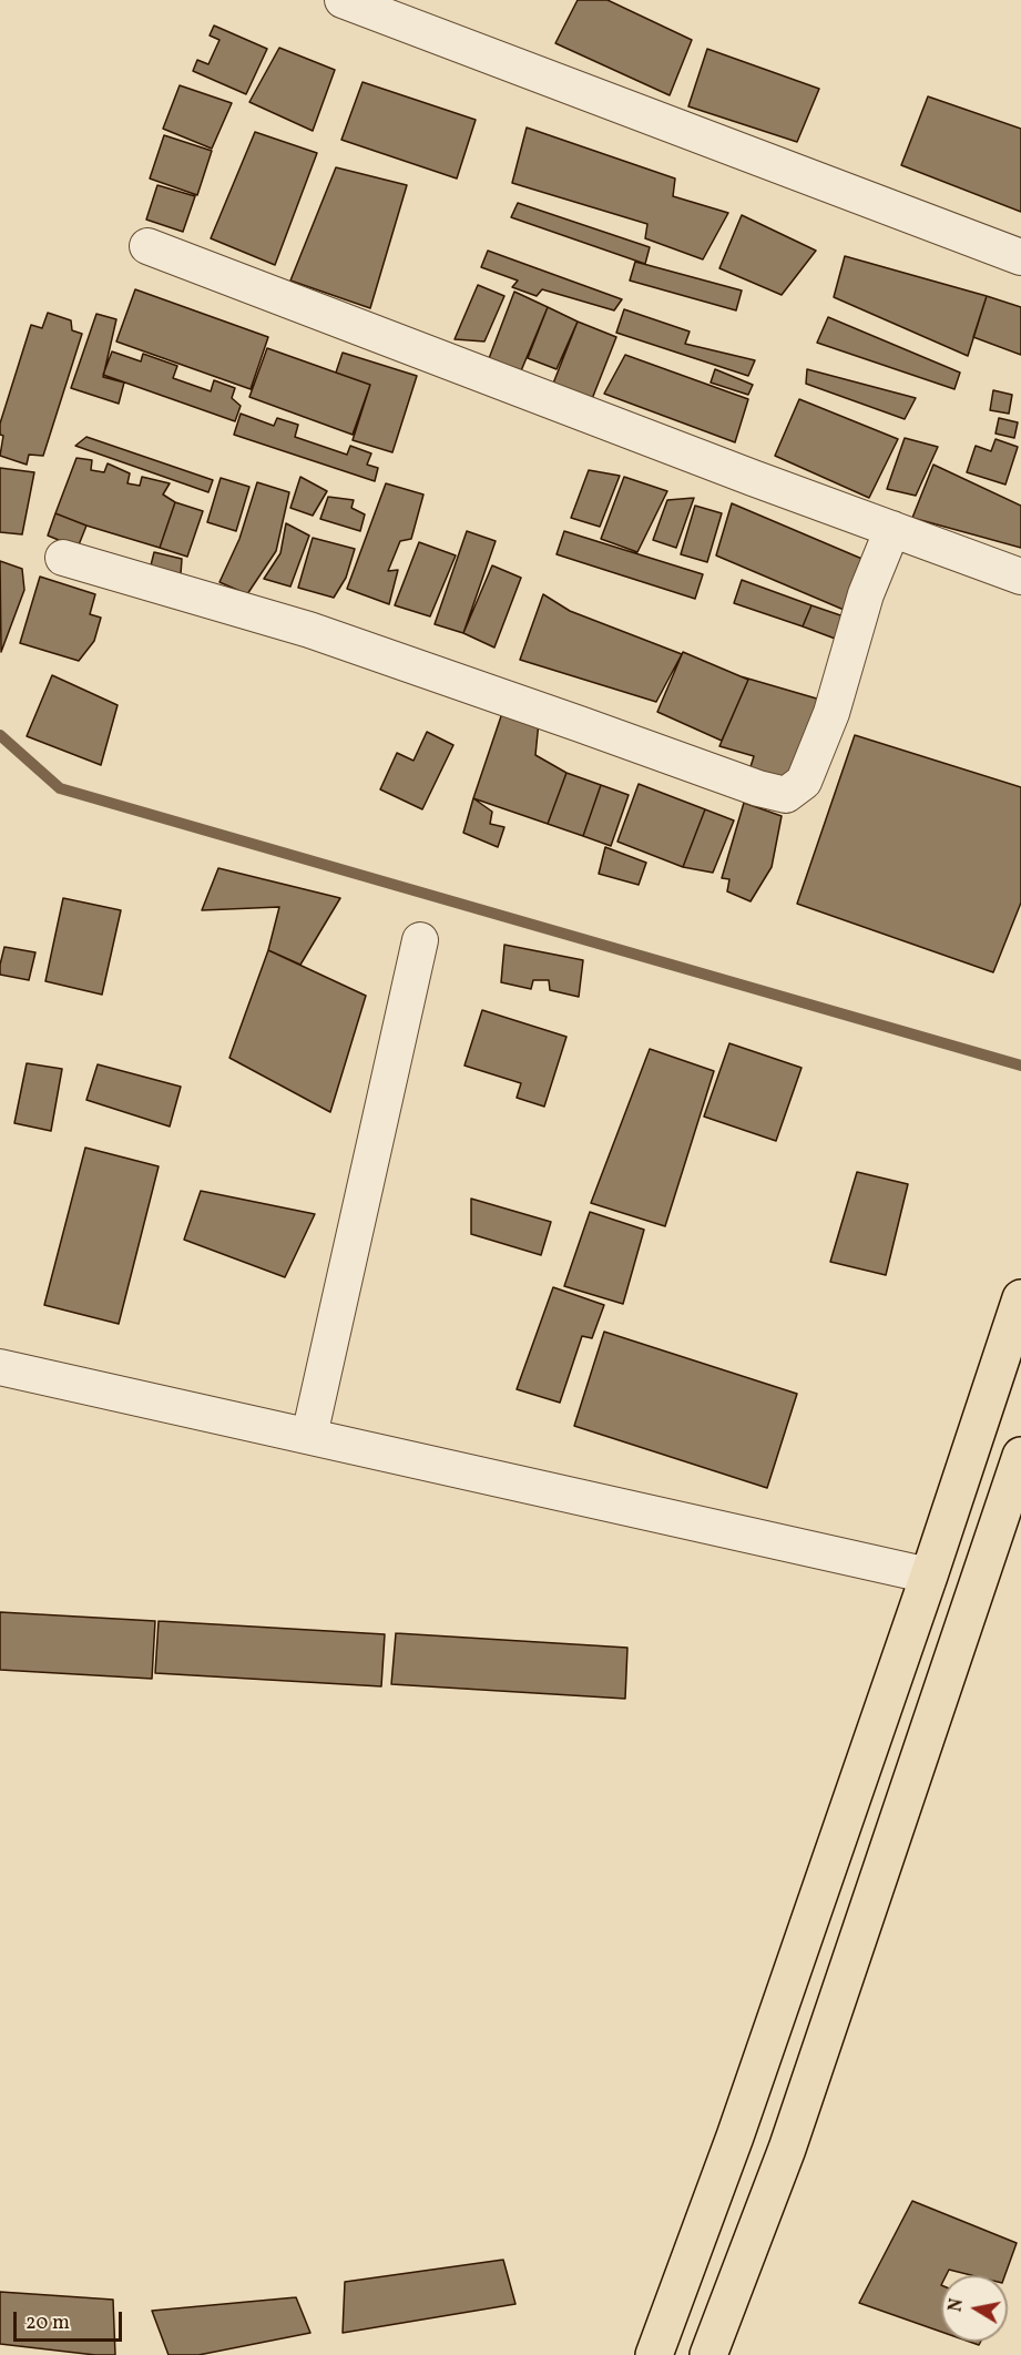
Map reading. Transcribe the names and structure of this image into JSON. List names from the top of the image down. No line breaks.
{"scale_bar":"20 m","north":"left"}
